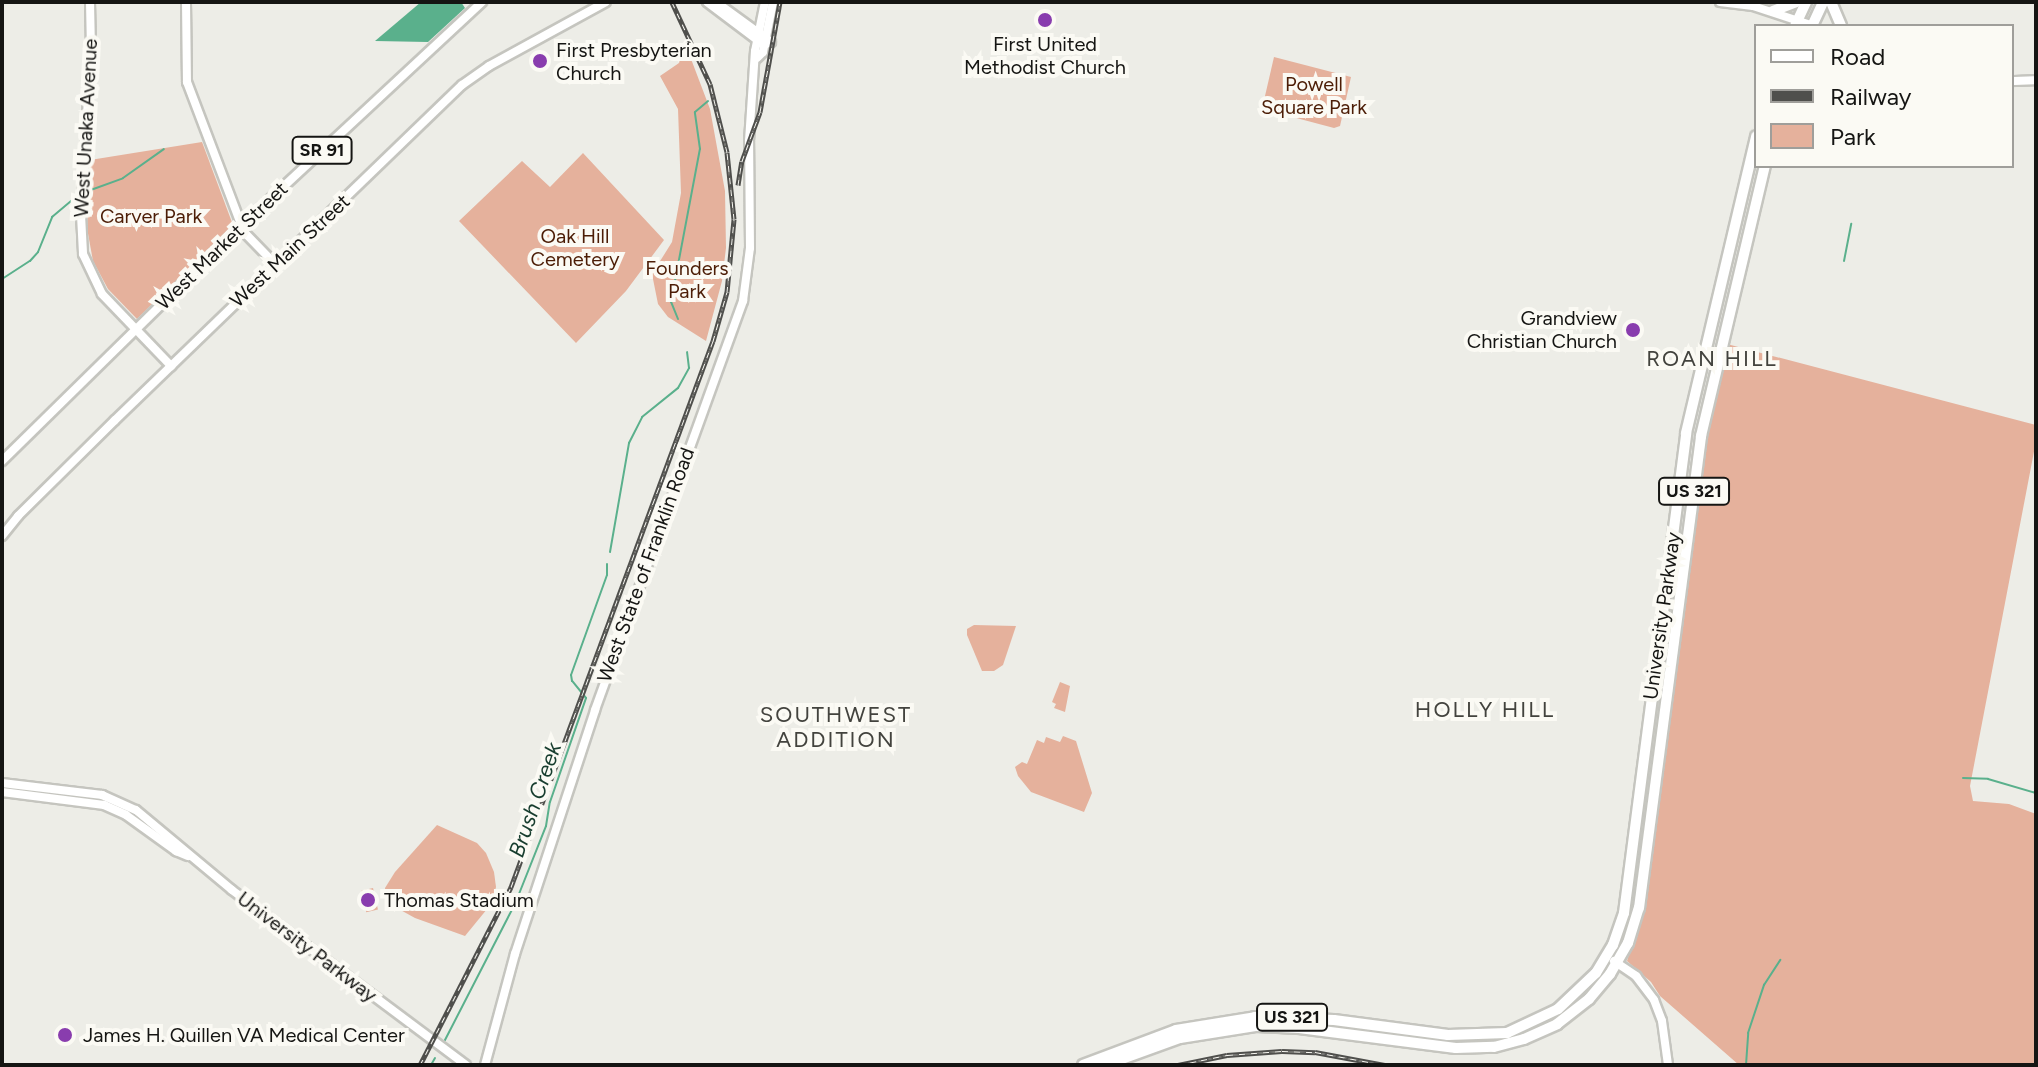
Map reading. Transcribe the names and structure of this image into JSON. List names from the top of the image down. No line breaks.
{"streets":{"highway":["US 321","University Parkway"],"main road":["West Unaka Avenue","SR 91","West Market Street","West Main Street","West State of Franklin Road"]},"crossings":[["West Unaka Avenue","West Market Street"],["West Unaka Avenue","West Main Street"]],"districts":["ROAN HILL","HOLLY HILL","SOUTHWEST ADDITION"],"water":["Brush Creek"],"parks":["Powell Square Park","Carver Park","Oak Hill Cemetery","Founders Park"],"places":["First United Methodist Church","First Presbyterian Church","Grandview Christian Church","Thomas Stadium","James H. Quillen VA Medical Center"],"legend":["Road","Railway","Park"]}
